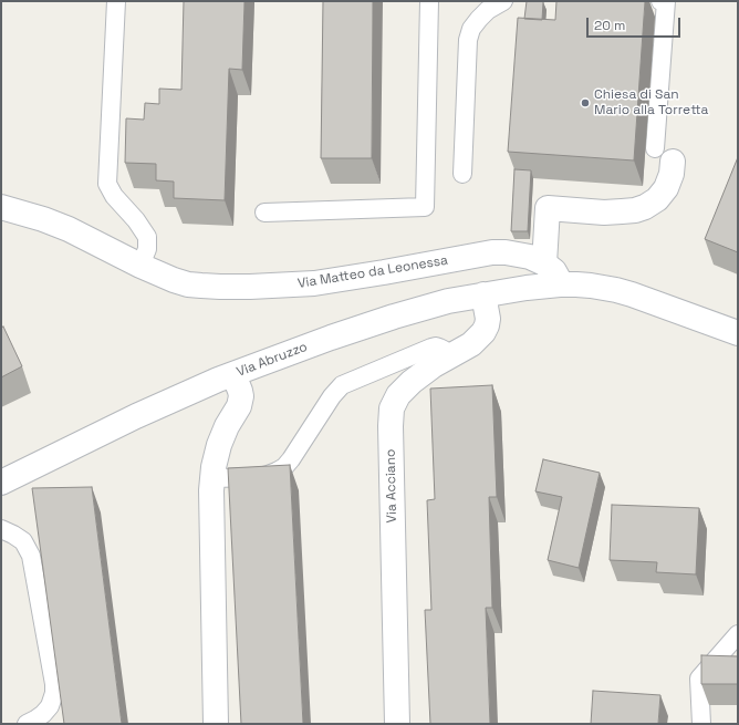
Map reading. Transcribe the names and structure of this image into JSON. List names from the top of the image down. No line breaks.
{"streets":{"street":["Via Matteo da Leonessa","Via Abruzzo","Via Acciano"]},"crossings":[["Via Matteo da Leonessa","Via Abruzzo"],["Via Abruzzo","Via Acciano"]],"places":["Chiesa di San Mario alla Torretta"],"scale_bar":"20 m"}
